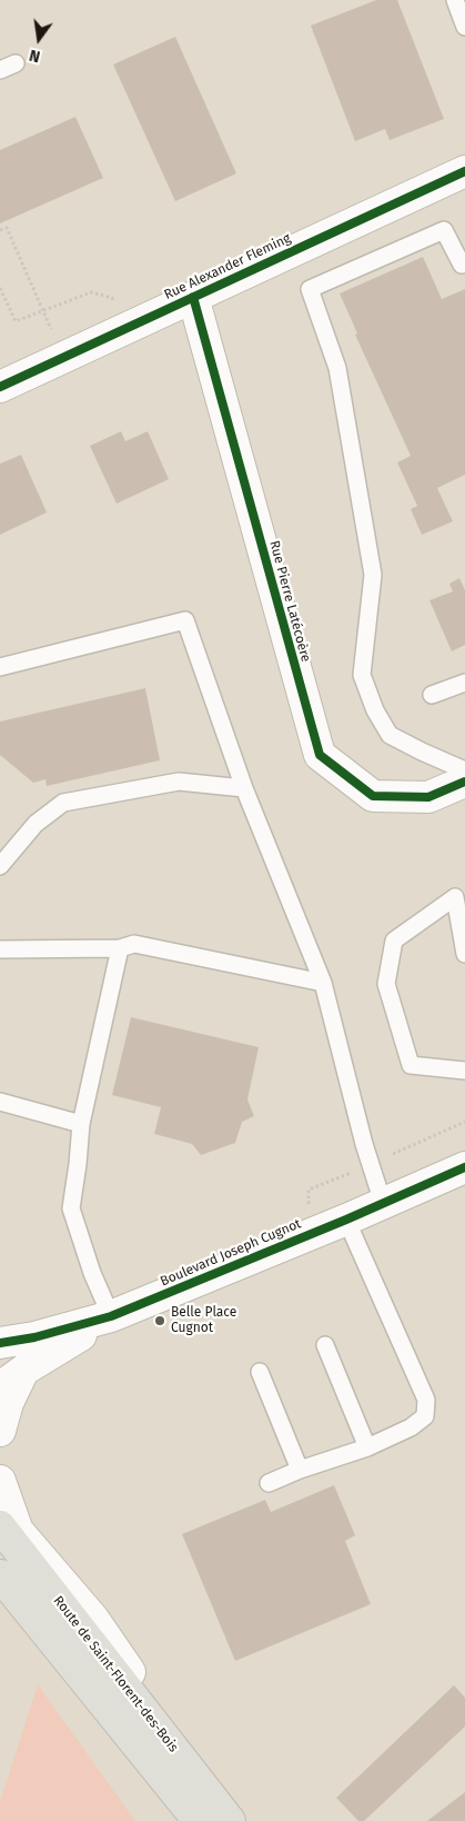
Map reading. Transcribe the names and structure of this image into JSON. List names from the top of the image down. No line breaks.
{"streets":{"main road":["Route de Saint-Florent-des-Bois"],"street":["Rue Alexander Fleming","Rue Pierre Latécoère","Boulevard Joseph Cugnot"]},"crossings":[["Rue Alexander Fleming","Rue Pierre Latécoère"]],"places":["Belle Place Cugnot"],"north":"bottom"}
